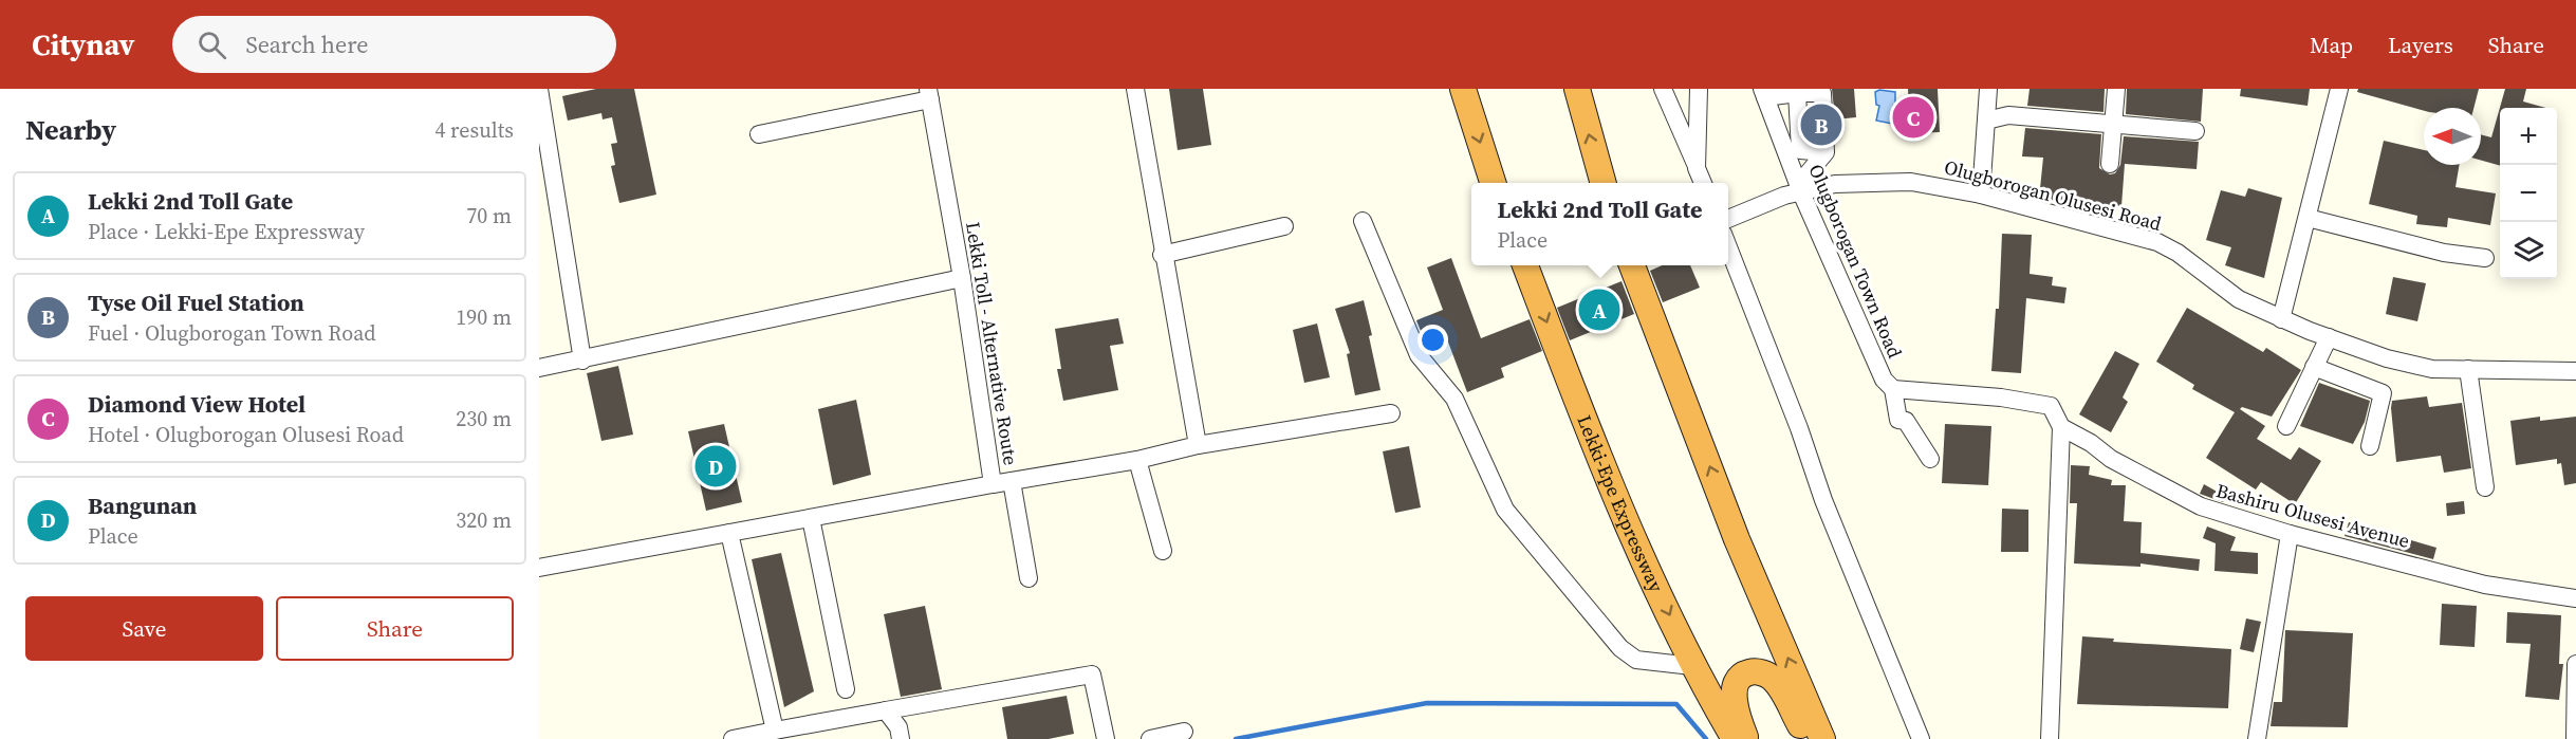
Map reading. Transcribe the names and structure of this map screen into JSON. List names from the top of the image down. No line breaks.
{"streets":{"highway":["Lekki-Epe Expressway"],"street":["Olugborogan Olusesi Road","Olugborogan Town Road","Lekki Toll - Alternative Route","Bashiru Olusesi Avenue"]},"crossings":[["Olugborogan Olusesi Road","Olugborogan Town Road"],["Olugborogan Town Road","Bashiru Olusesi Avenue"]],"north":"left","page":{"header":"Citynav","search":"Search here","nav":["Map","Layers","Share"],"heading":["Nearby","4 results"],"pins":["C","B","A","D"],"map_buttons":["+","−"],"list":[{"mark":"A","name":"Lekki 2nd Toll Gate","note":"Place · Lekki-Epe Expressway","value":"70 m"},{"mark":"B","name":"Tyse Oil Fuel Station","note":"Fuel · Olugborogan Town Road","value":"190 m"},{"mark":"C","name":"Diamond View Hotel","note":"Hotel · Olugborogan Olusesi Road","value":"230 m"},{"mark":"D","name":"Bangunan","note":"Place","value":"320 m"}],"popup":["Lekki 2nd Toll Gate","Place"],"buttons":["Save","Share"]}}
